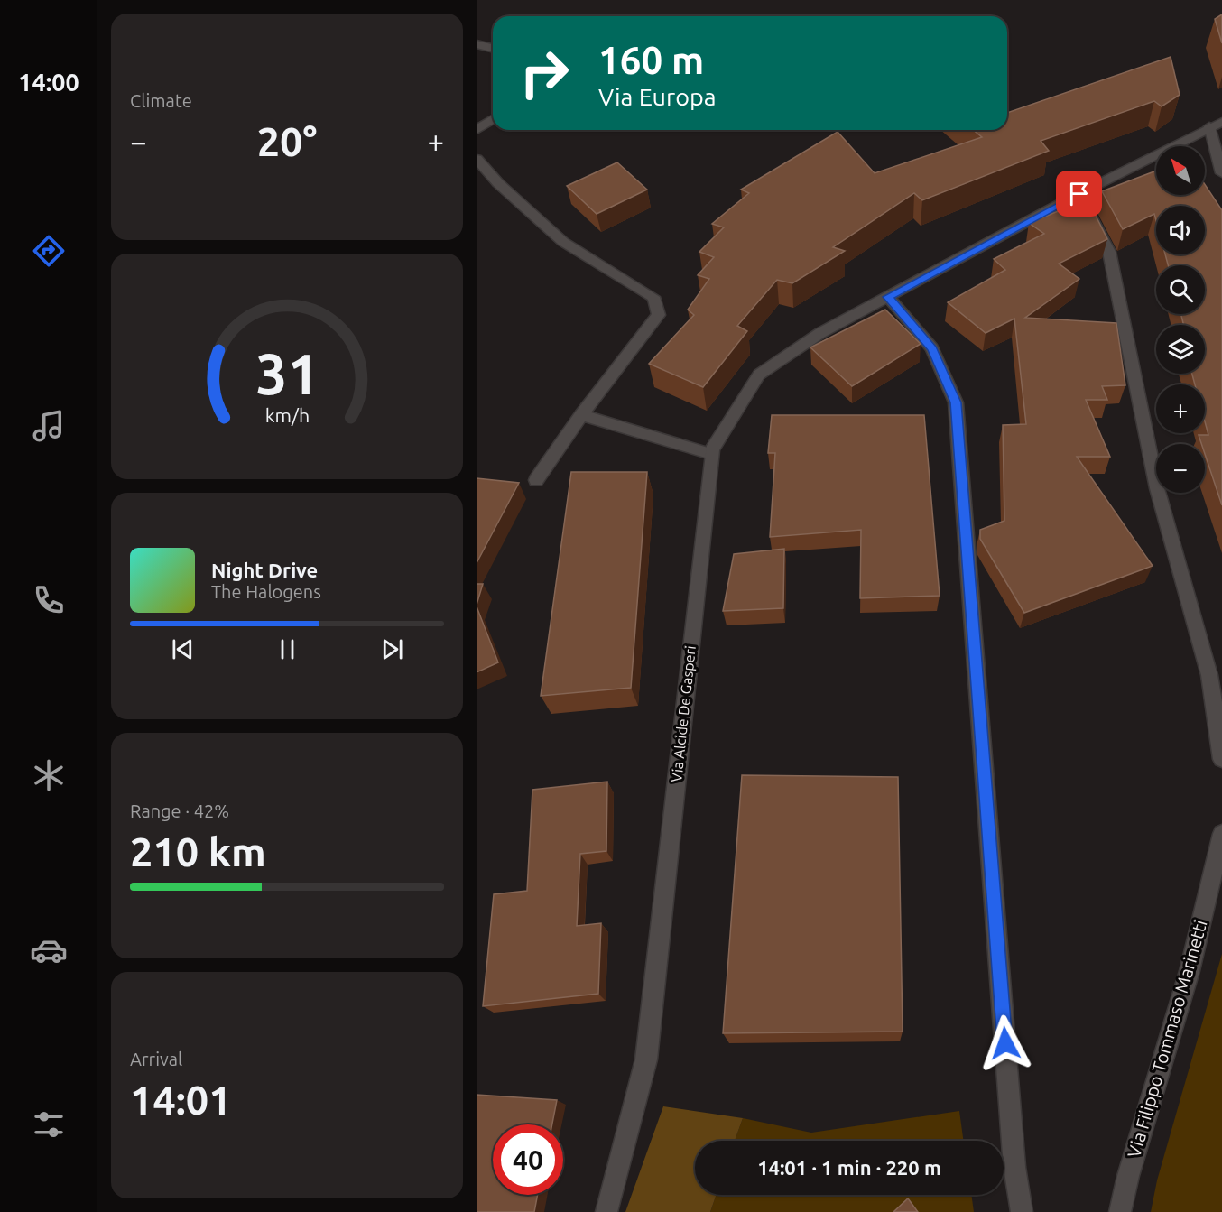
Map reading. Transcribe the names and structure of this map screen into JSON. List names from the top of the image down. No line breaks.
{"streets":{"main road":["Via Alcide De Gasperi","Via Filippo Tommaso Marinetti"]},"north":"top left","page":{"tabs":"14:00","tile":["Climate",["Range · 42%","210 km"],["Arrival","14:01"]],"turn":["160 m","Via Europa"],"heat":["−","20°","+"],"map_buttons":["+","−"],"song":["Night Drive","The Halogens"],"limit":"40","trip":"14:01 · 1 min · 220 m","gauge":["31","km/h"]}}
